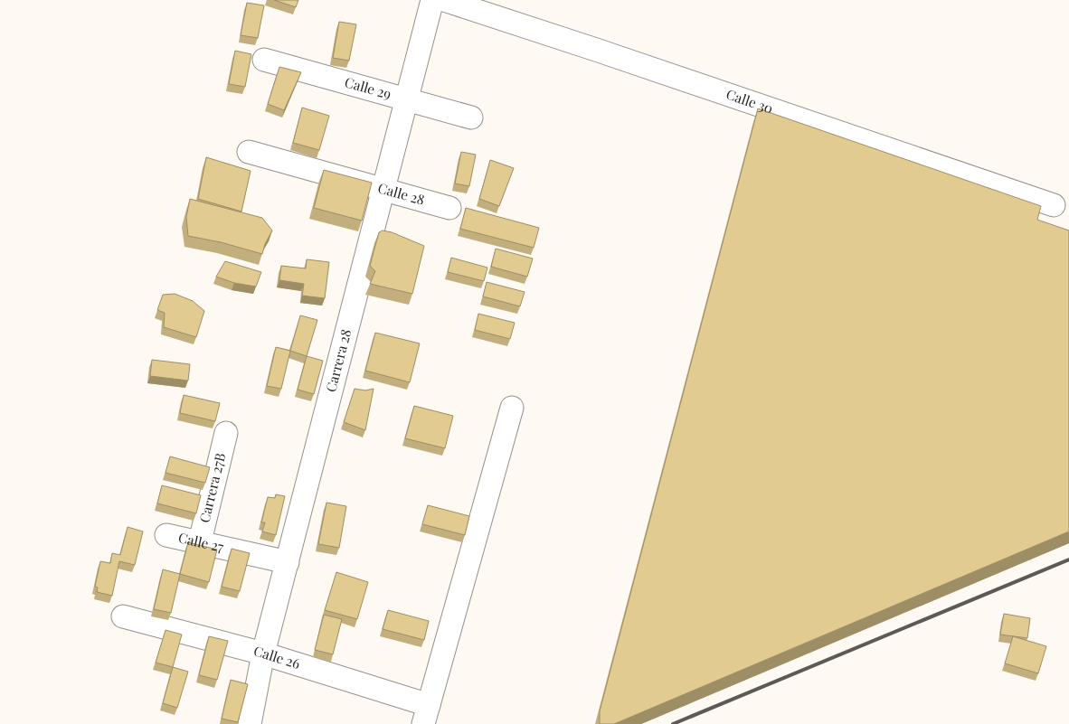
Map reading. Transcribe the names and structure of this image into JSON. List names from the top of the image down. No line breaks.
{"streets":{"street":["Calle 29","Calle 30","Calle 28","Carrera 28","Carrera 27B","Calle 27","Calle 26"]},"crossings":[["Calle 29","Carrera 28"],["Calle 28","Carrera 28"],["Carrera 28","Calle 27"],["Carrera 28","Calle 26"],["Carrera 27B","Calle 27"]]}
